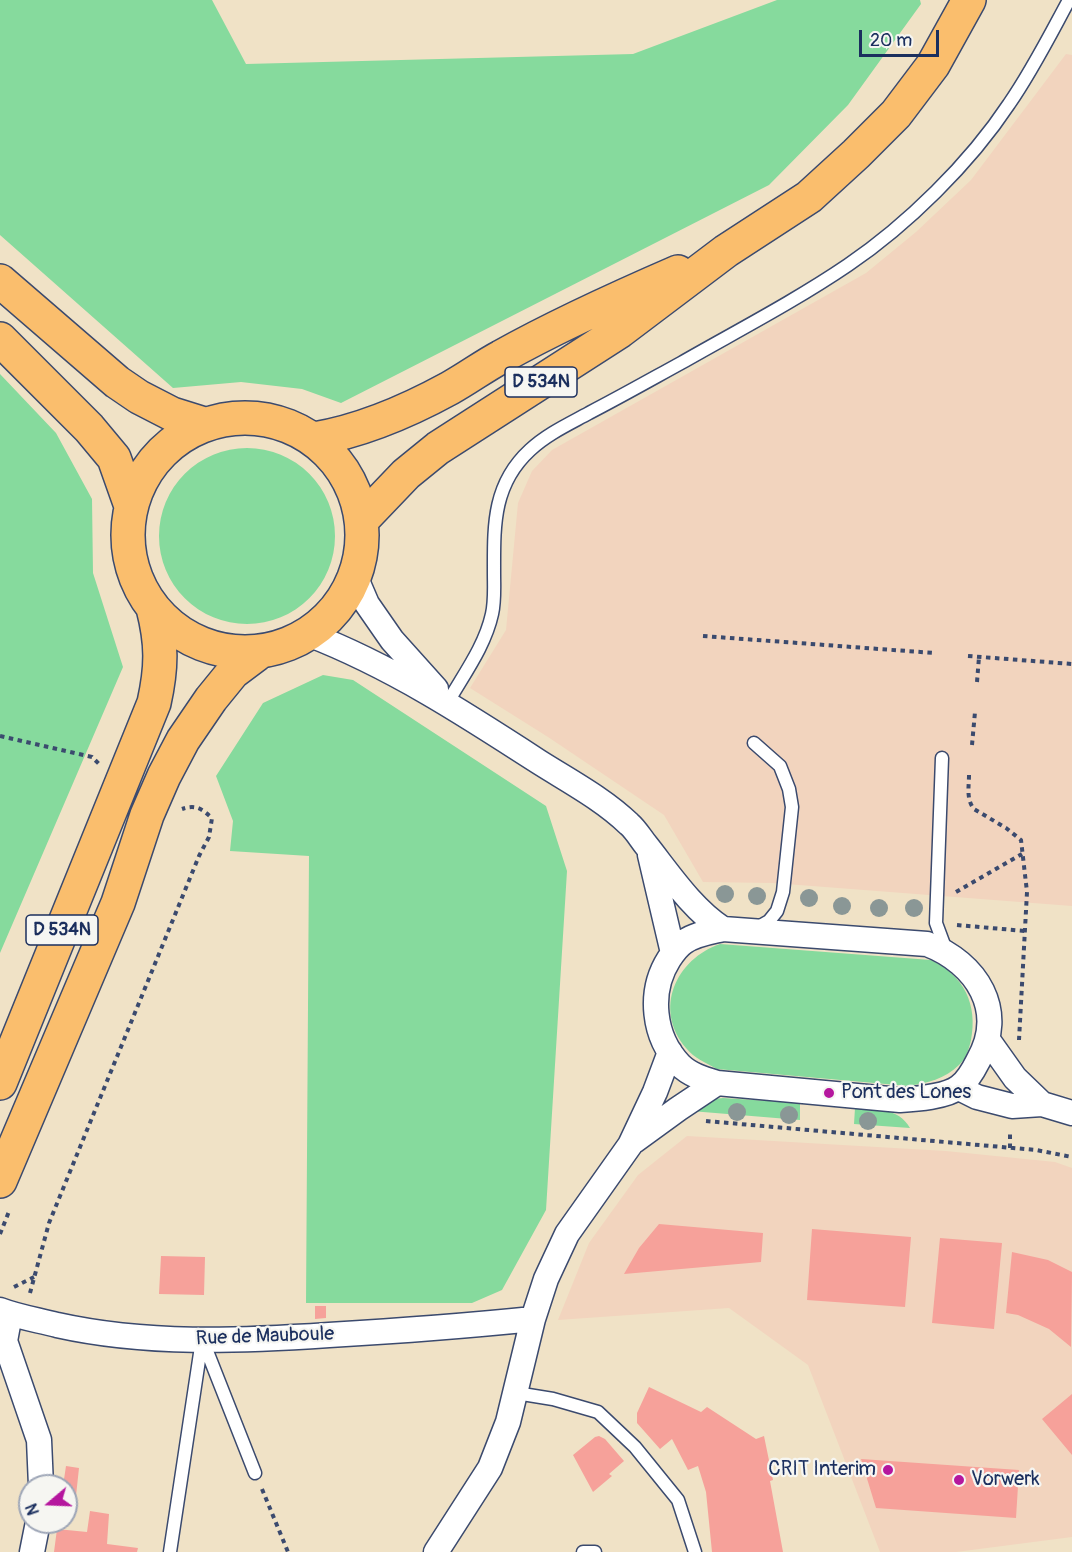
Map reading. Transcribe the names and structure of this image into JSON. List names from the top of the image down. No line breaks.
{"streets":{"main road":["D 534N"],"street":["Rue de Mauboule"]},"places":["Pont des Lones","CRIT Interim","Vorwerk"],"scale_bar":"20 m","north":"left"}
